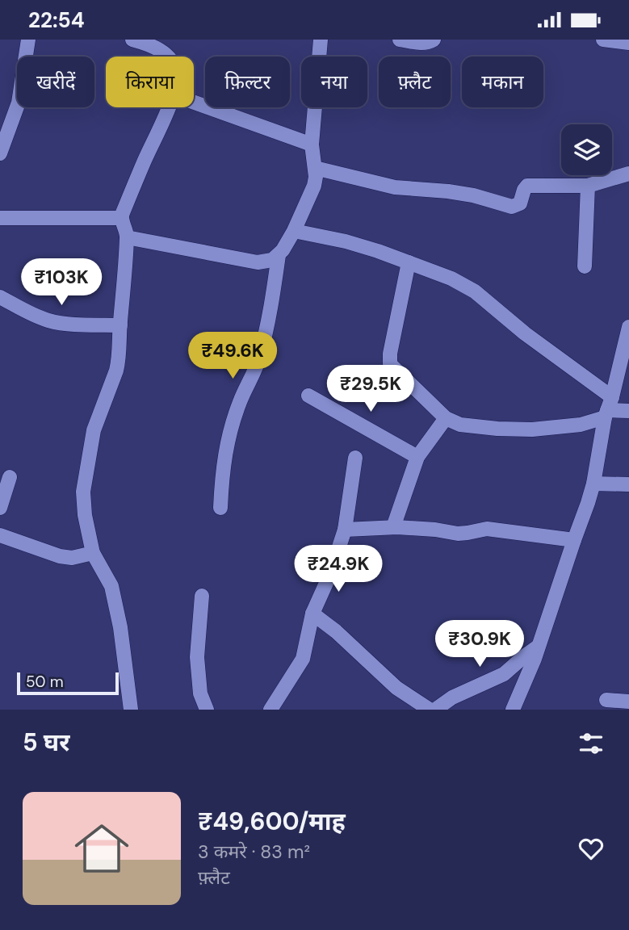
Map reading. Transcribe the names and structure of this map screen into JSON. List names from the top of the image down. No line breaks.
{"scale_bar":"50 m","page":{"status":"22:54","chip":["खरीदें","किराया","फ़िल्टर","नया","फ़्लैट","मकान"],"price":["₹103K","₹49.6K","₹29.5K","₹24.9K","₹30.9K"],"scale":"50 m","heading":"5 घर","list":[{"name":"₹49,600/माह","note":"3 कमरे · 83 m² · फ़्लैट"}]}}
